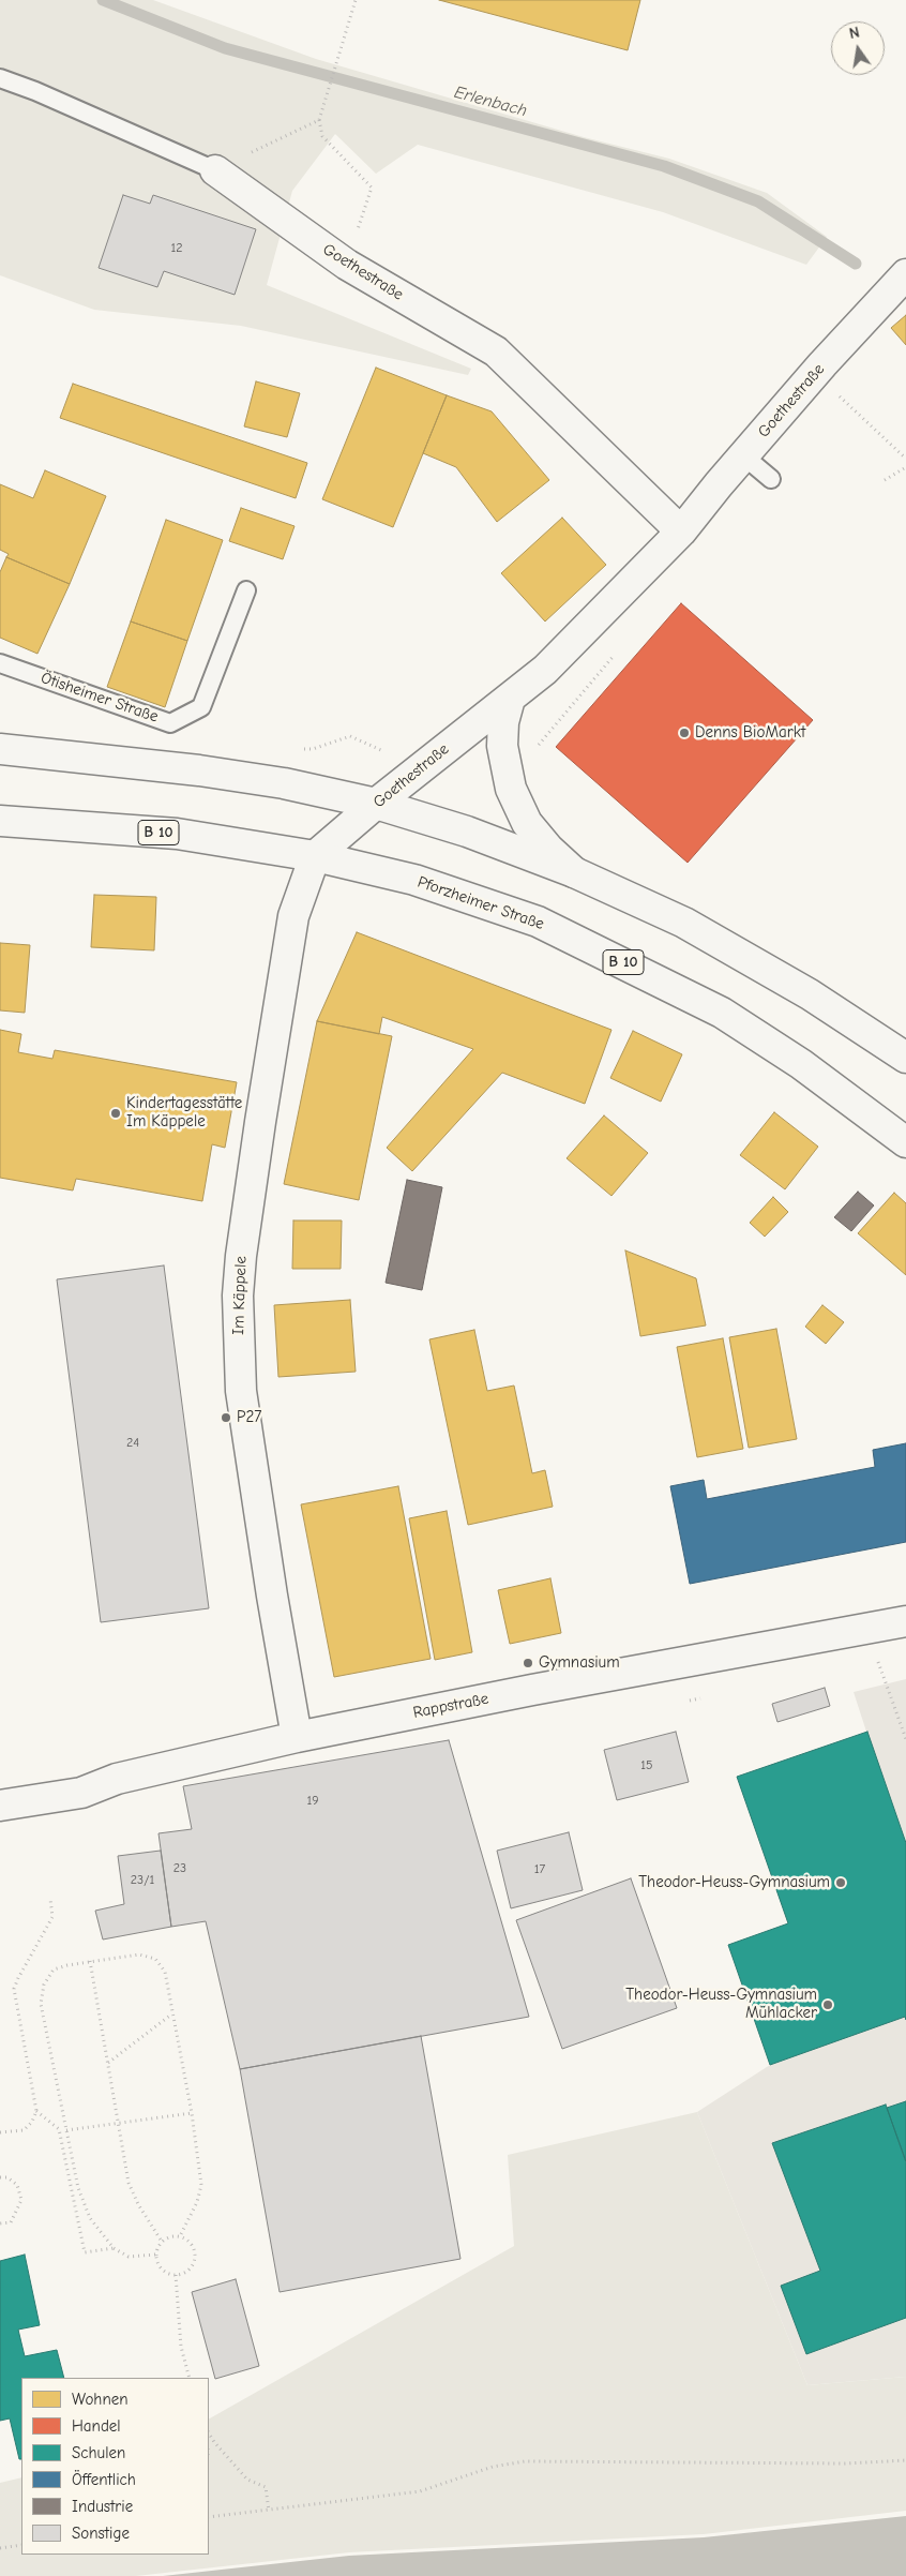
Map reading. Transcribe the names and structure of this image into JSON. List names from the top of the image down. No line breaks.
{"streets":{"street":["Goethestraße","B 10","Pforzheimer Straße","Im Käppele","Rappstraße"],"lane":["Ötisheimer Straße"]},"crossings":[["Goethestraße","Pforzheimer Straße"],["Goethestraße","Im Käppele"],["Pforzheimer Straße","Im Käppele"],["Im Käppele","Rappstraße"]],"water":["Erlenbach"],"places":["Denns BioMarkt","Kindertagesstätte Im Käppele","P27","Gymnasium","Theodor-Heuss-Gymnasium","Theodor-Heuss-Gymnasium Mühlacker"],"house_numbers":["12","24","15","19","23","17","23/1"],"legend":["Wohnen","Handel","Schulen","Öffentlich","Industrie","Sonstige"],"north":"top"}
